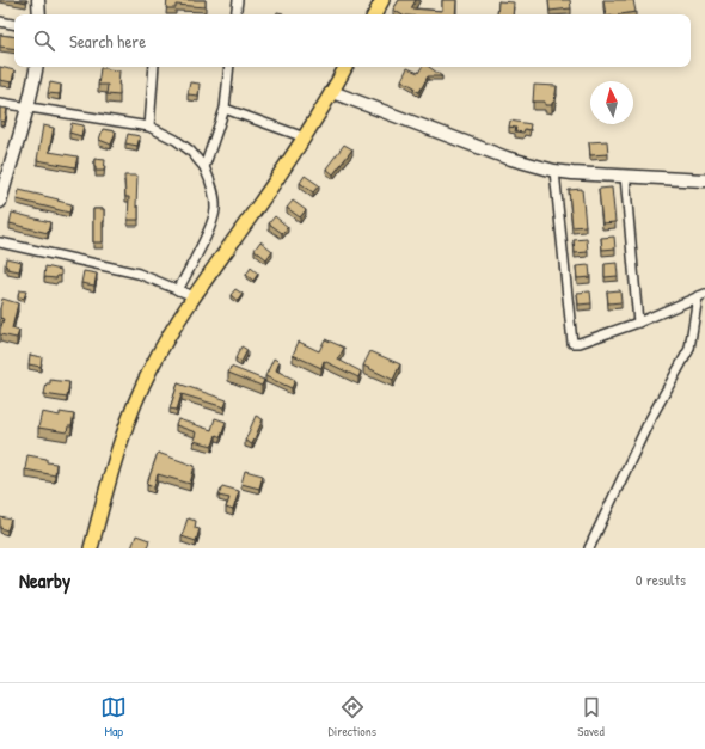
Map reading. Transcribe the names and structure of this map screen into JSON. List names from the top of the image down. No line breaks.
{"north":"top","page":{"search":"Search here","heading":["Nearby","0 results"],"nav":["Map","Directions","Saved"]}}
